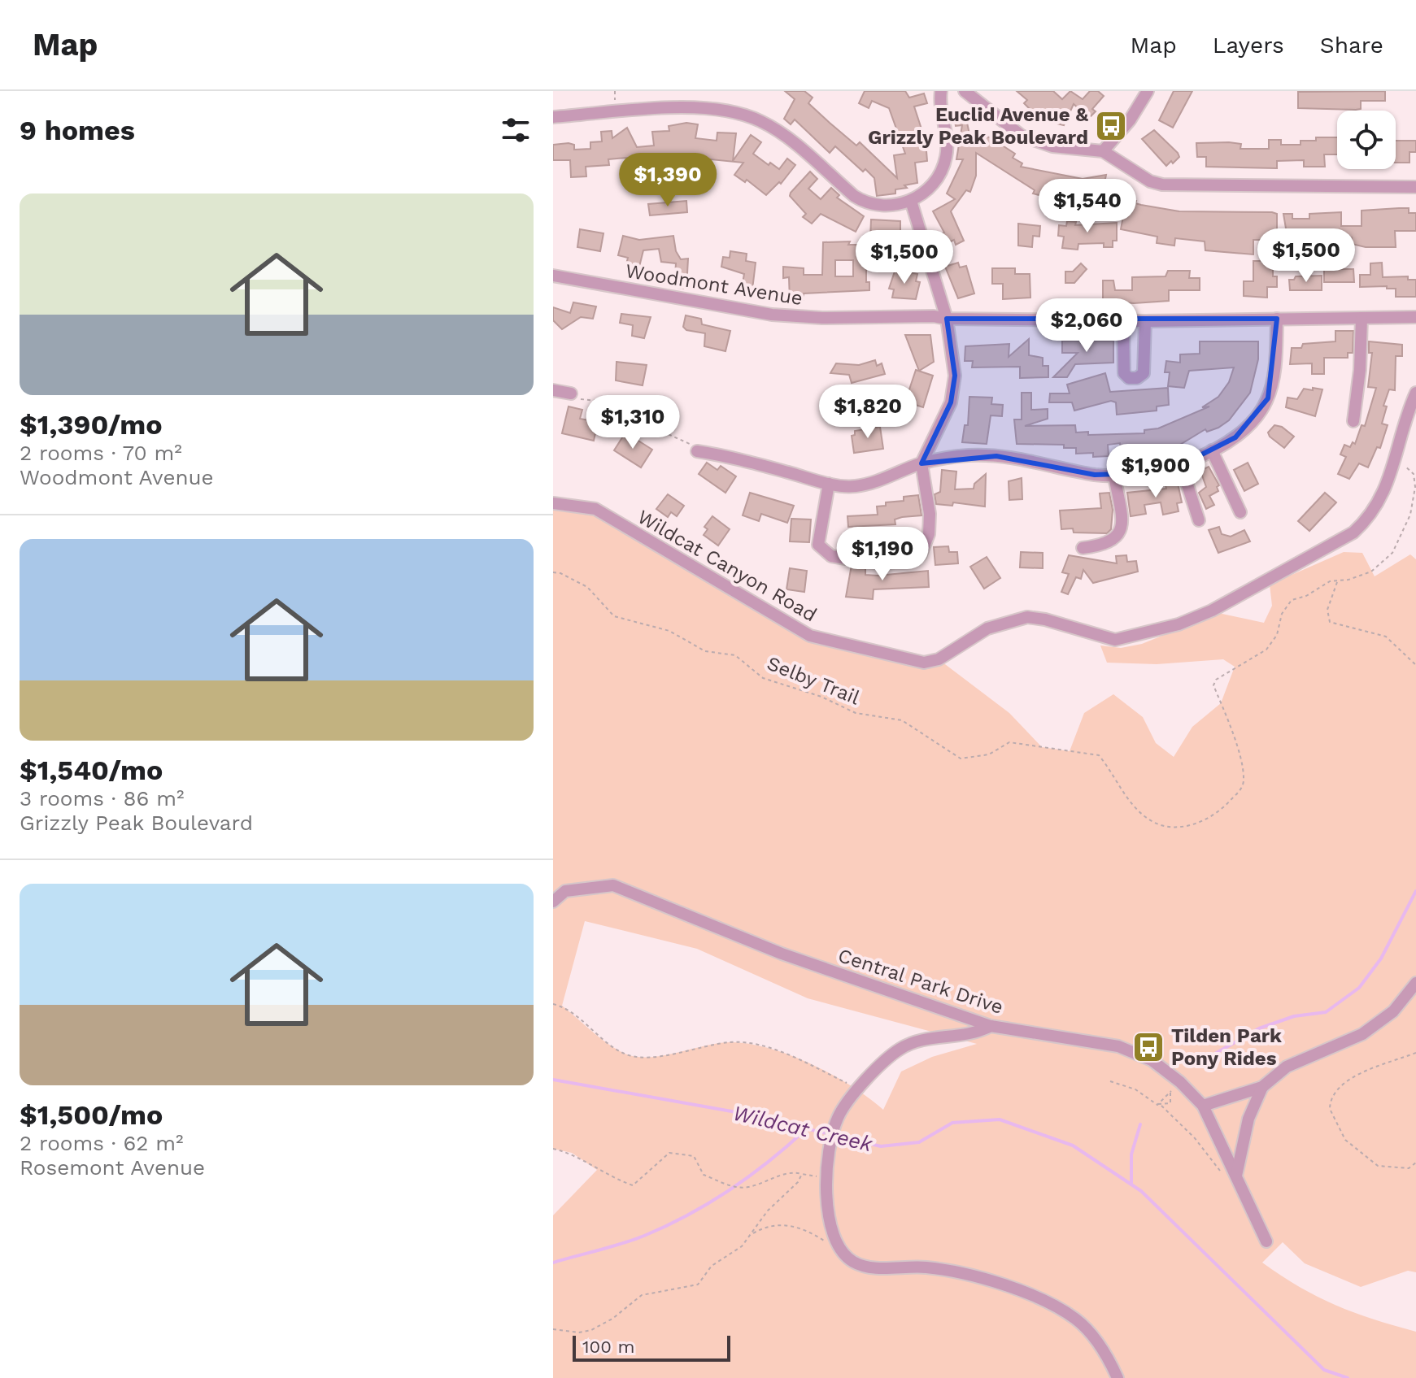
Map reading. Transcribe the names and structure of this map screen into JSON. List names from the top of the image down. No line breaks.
{"streets":{"street":["Woodmont Avenue","Wildcat Canyon Road","Central Park Drive"],"path":["Selby Trail"]},"crossings":[["Wildcat Canyon Road","Selby Trail"]],"water":["Wildcat Creek"],"places":{"bus stop":["Euclid Avenue & Grizzly Peak Boulevard","Tilden Park Pony Rides"]},"scale_bar":"100 m","page":{"header":"Map","nav":["Map","Layers","Share"],"heading":"9 homes","price":["$1,390","$1,540","$1,500","$1,500","$2,060","$1,820","$1,310","$1,900","$1,190"],"list":[{"name":"$1,390/mo","note":"2 rooms · 70 m² · Woodmont Avenue"},{"name":"$1,540/mo","note":"3 rooms · 86 m² · Grizzly Peak Boulevard"},{"name":"$1,500/mo","note":"2 rooms · 62 m² · Rosemont Avenue"}],"scale":"100 m"}}
